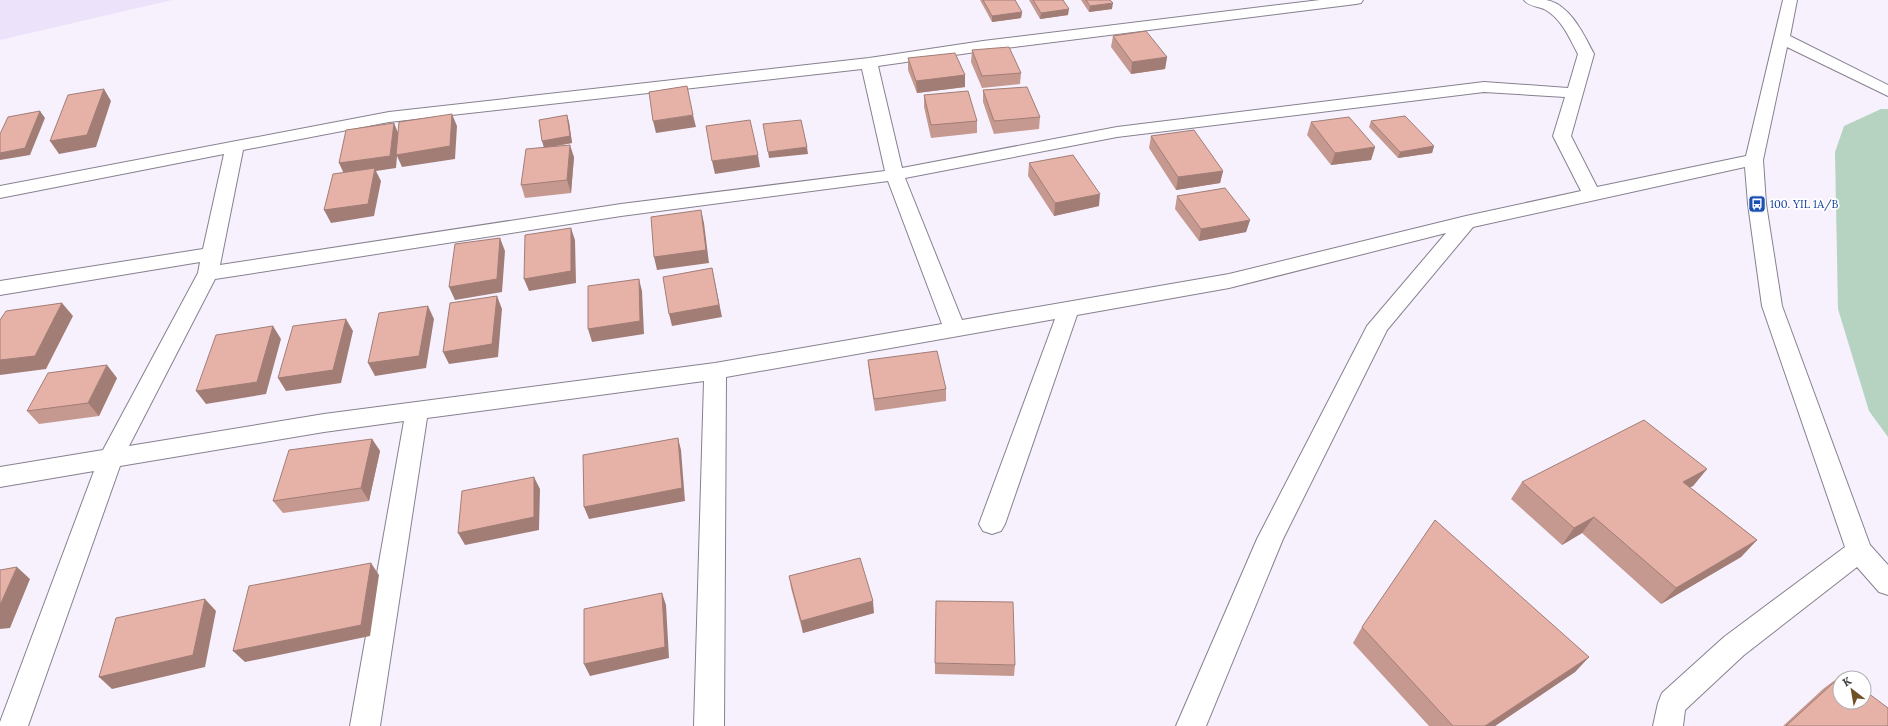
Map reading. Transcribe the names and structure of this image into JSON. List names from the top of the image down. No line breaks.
{"places":{"bus stop":["100. YIL 1A/B"]},"north":"top left"}
